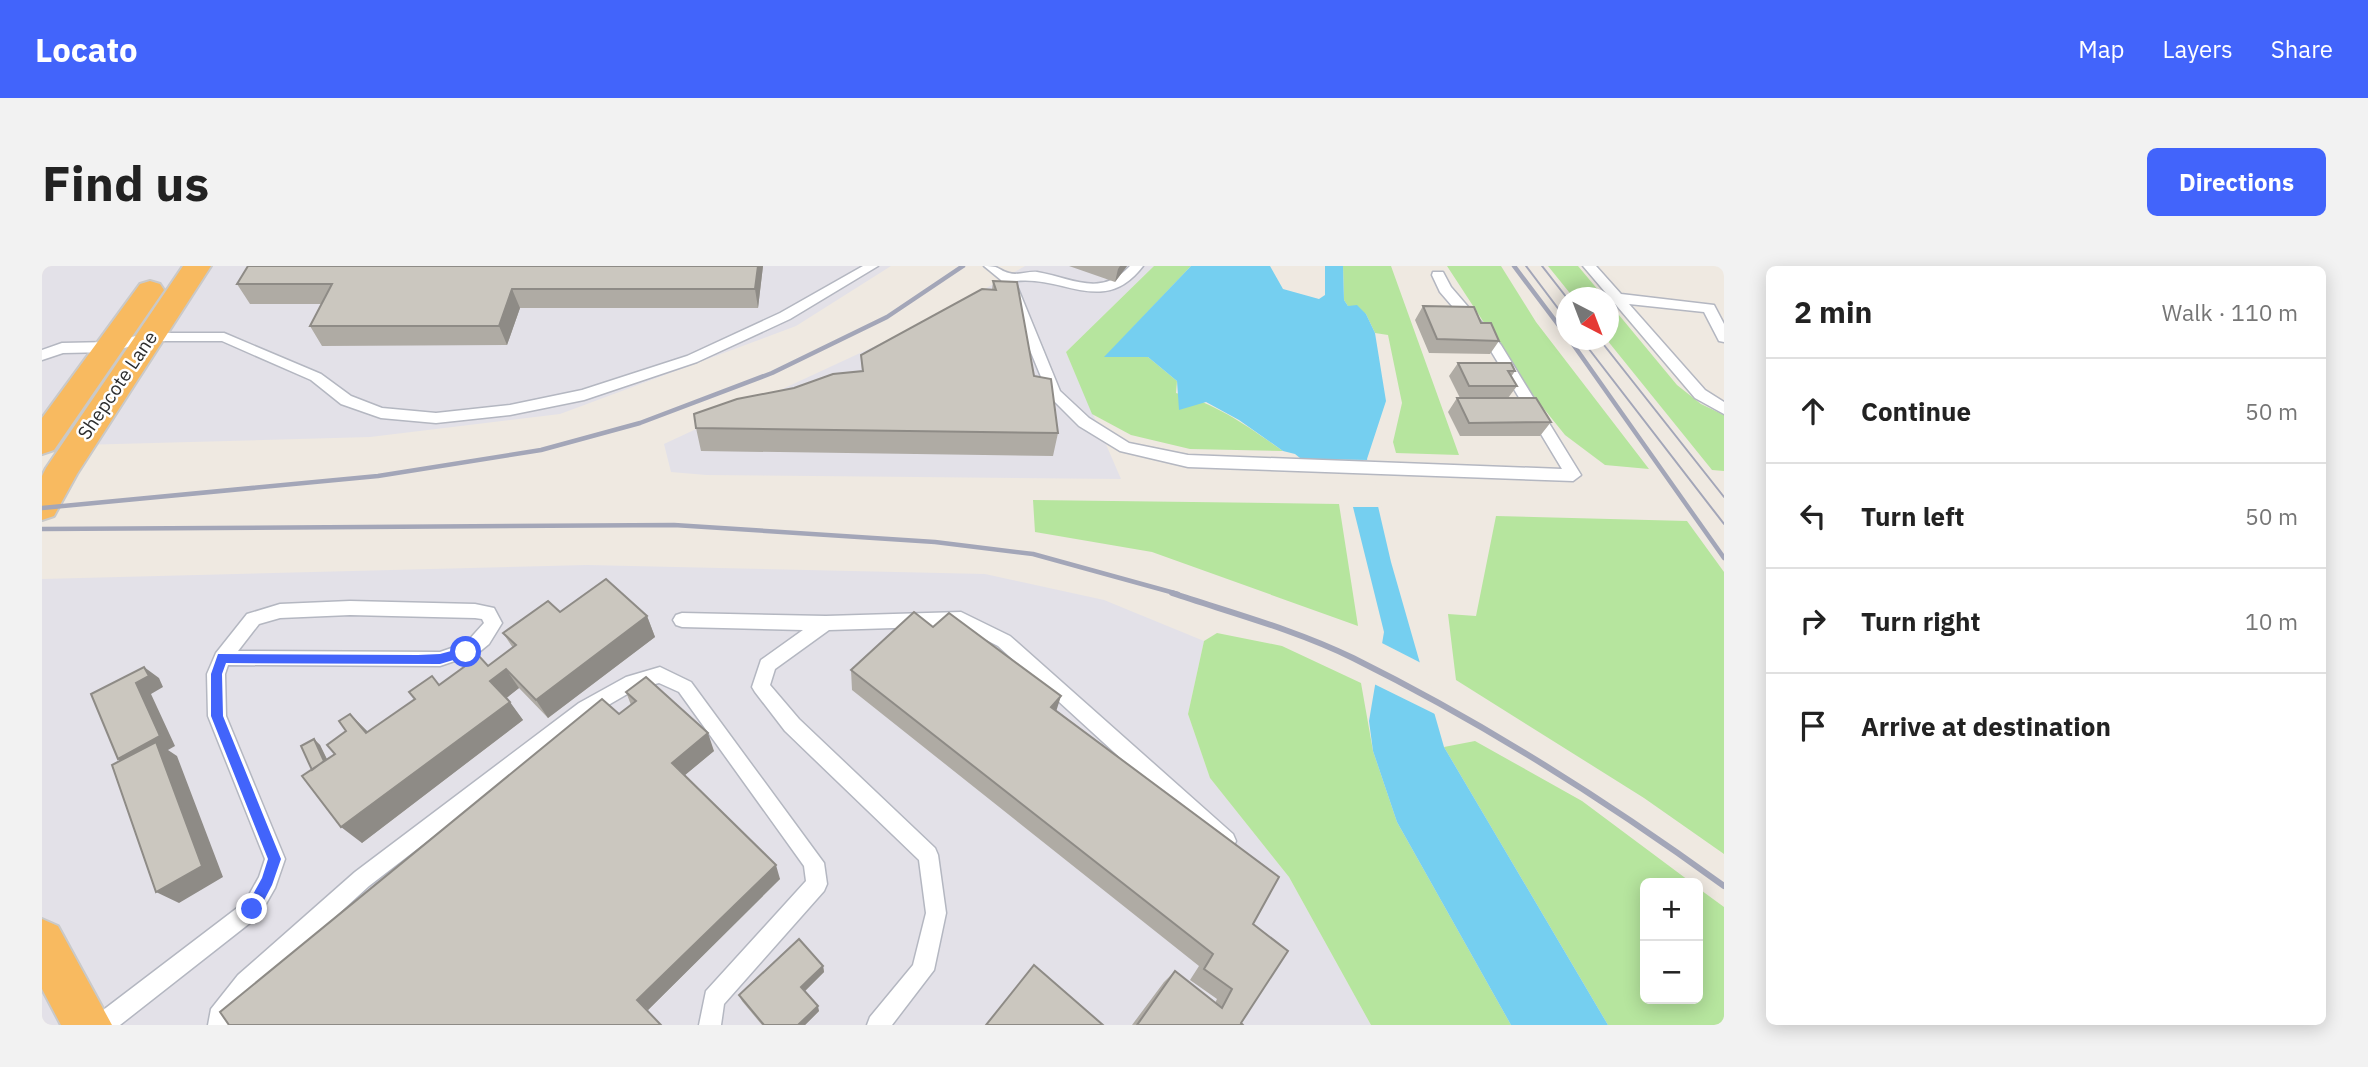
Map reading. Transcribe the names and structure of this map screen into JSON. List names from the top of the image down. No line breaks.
{"streets":{"highway":["Shepcote Lane"]},"north":"bottom right","page":{"header":"Locato","nav":["Map","Layers","Share"],"buttons":"Directions","title":"Find us","heading":["2 min","Walk · 110 m"],"list":[["Continue","50 m"],["Turn left","50 m"],["Turn right","10 m"],"Arrive at destination"],"map_buttons":["+","−"]}}
